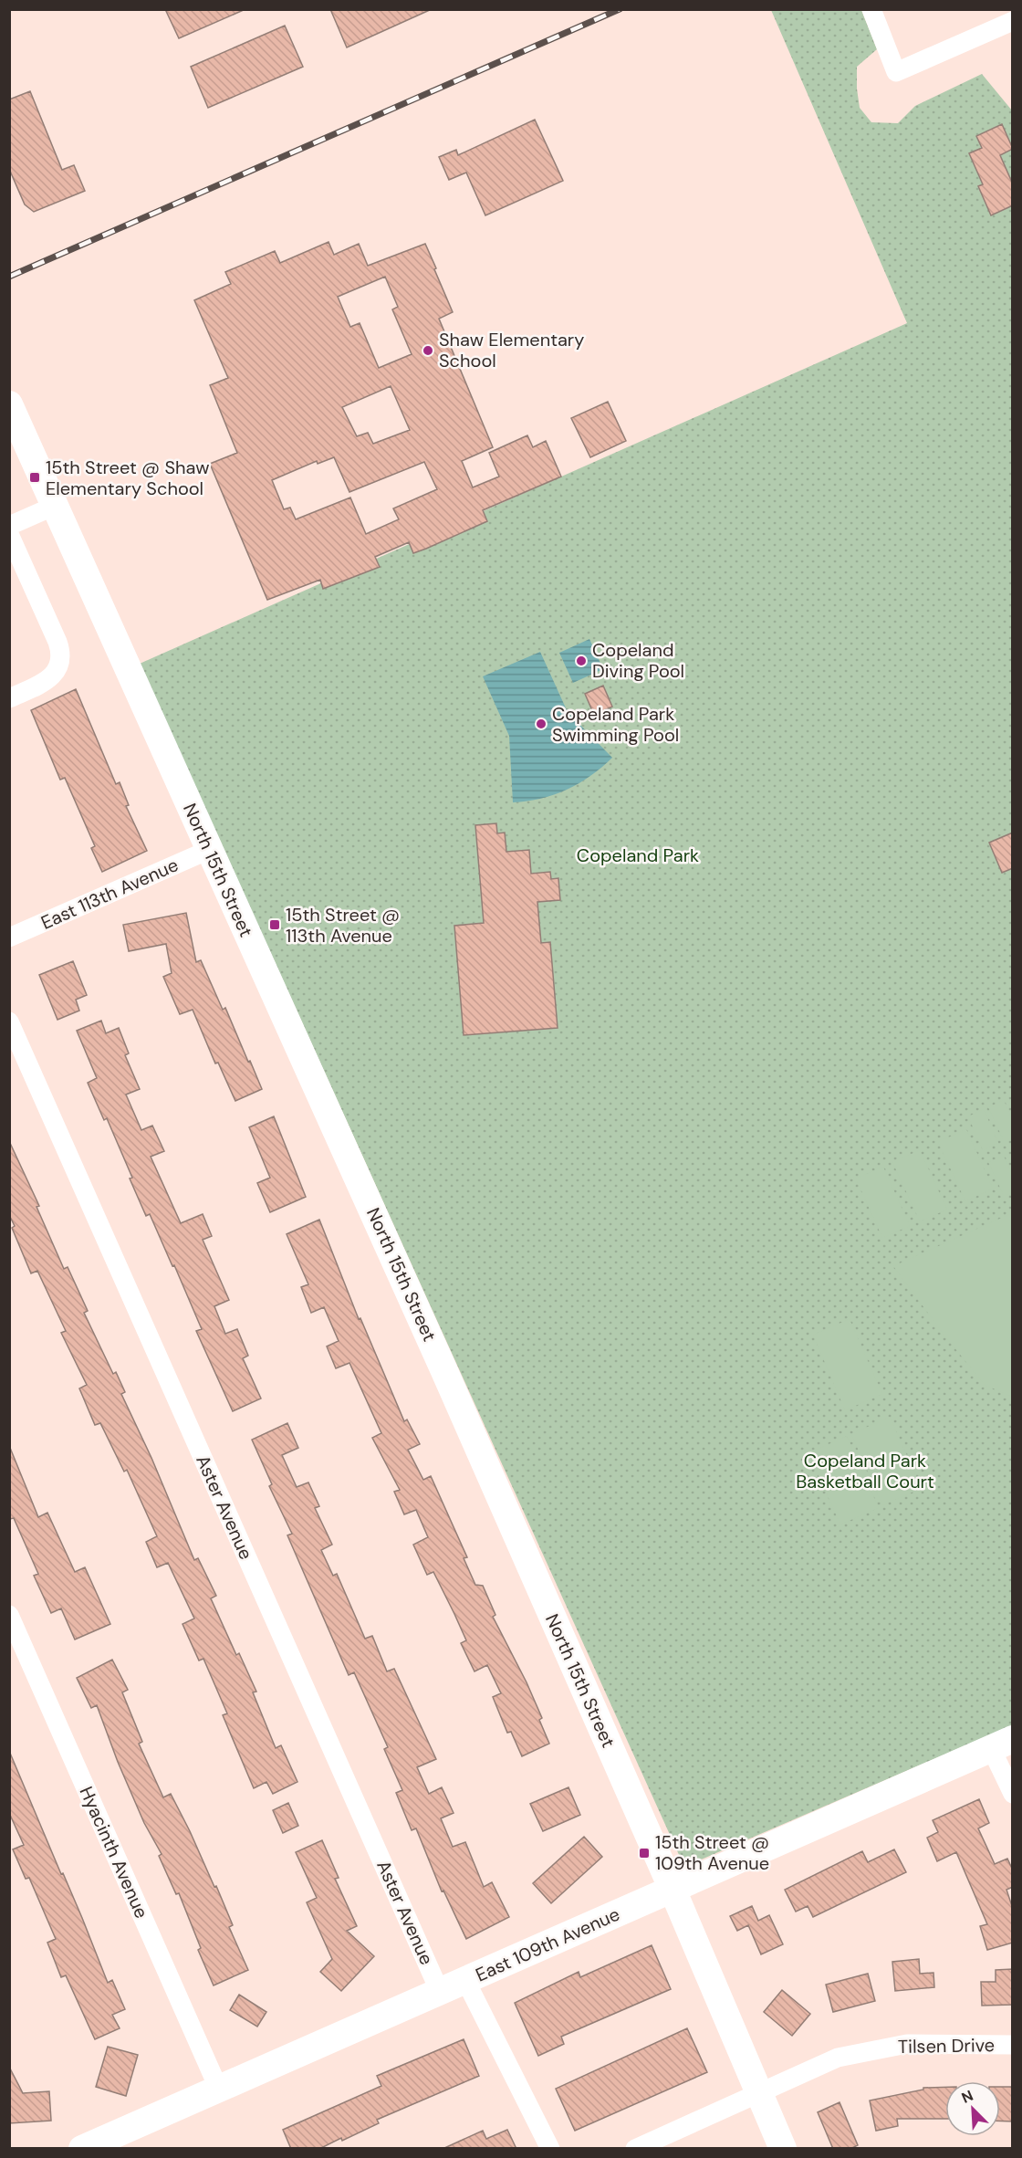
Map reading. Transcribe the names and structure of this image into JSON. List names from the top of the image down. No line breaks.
{"streets":{"street":["North 15th Street","East 113th Avenue","Aster Avenue","Hyacinth Avenue","East 109th Avenue","Tilsen Drive"]},"crossings":[["North 15th Street","East 113th Avenue"],["North 15th Street","East 109th Avenue"],["North 15th Street","Tilsen Drive"],["Aster Avenue","East 109th Avenue"],["Hyacinth Avenue","East 109th Avenue"]],"parks":["Copeland Park","Copeland Park Basketball Court"],"places":{"other":["Shaw Elementary School","Copeland Diving Pool","Copeland Park Swimming Pool"],"transit":["15th Street @ Shaw Elementary School","15th Street @ 113th Avenue","15th Street @ 109th Avenue"]},"north":"top left"}
